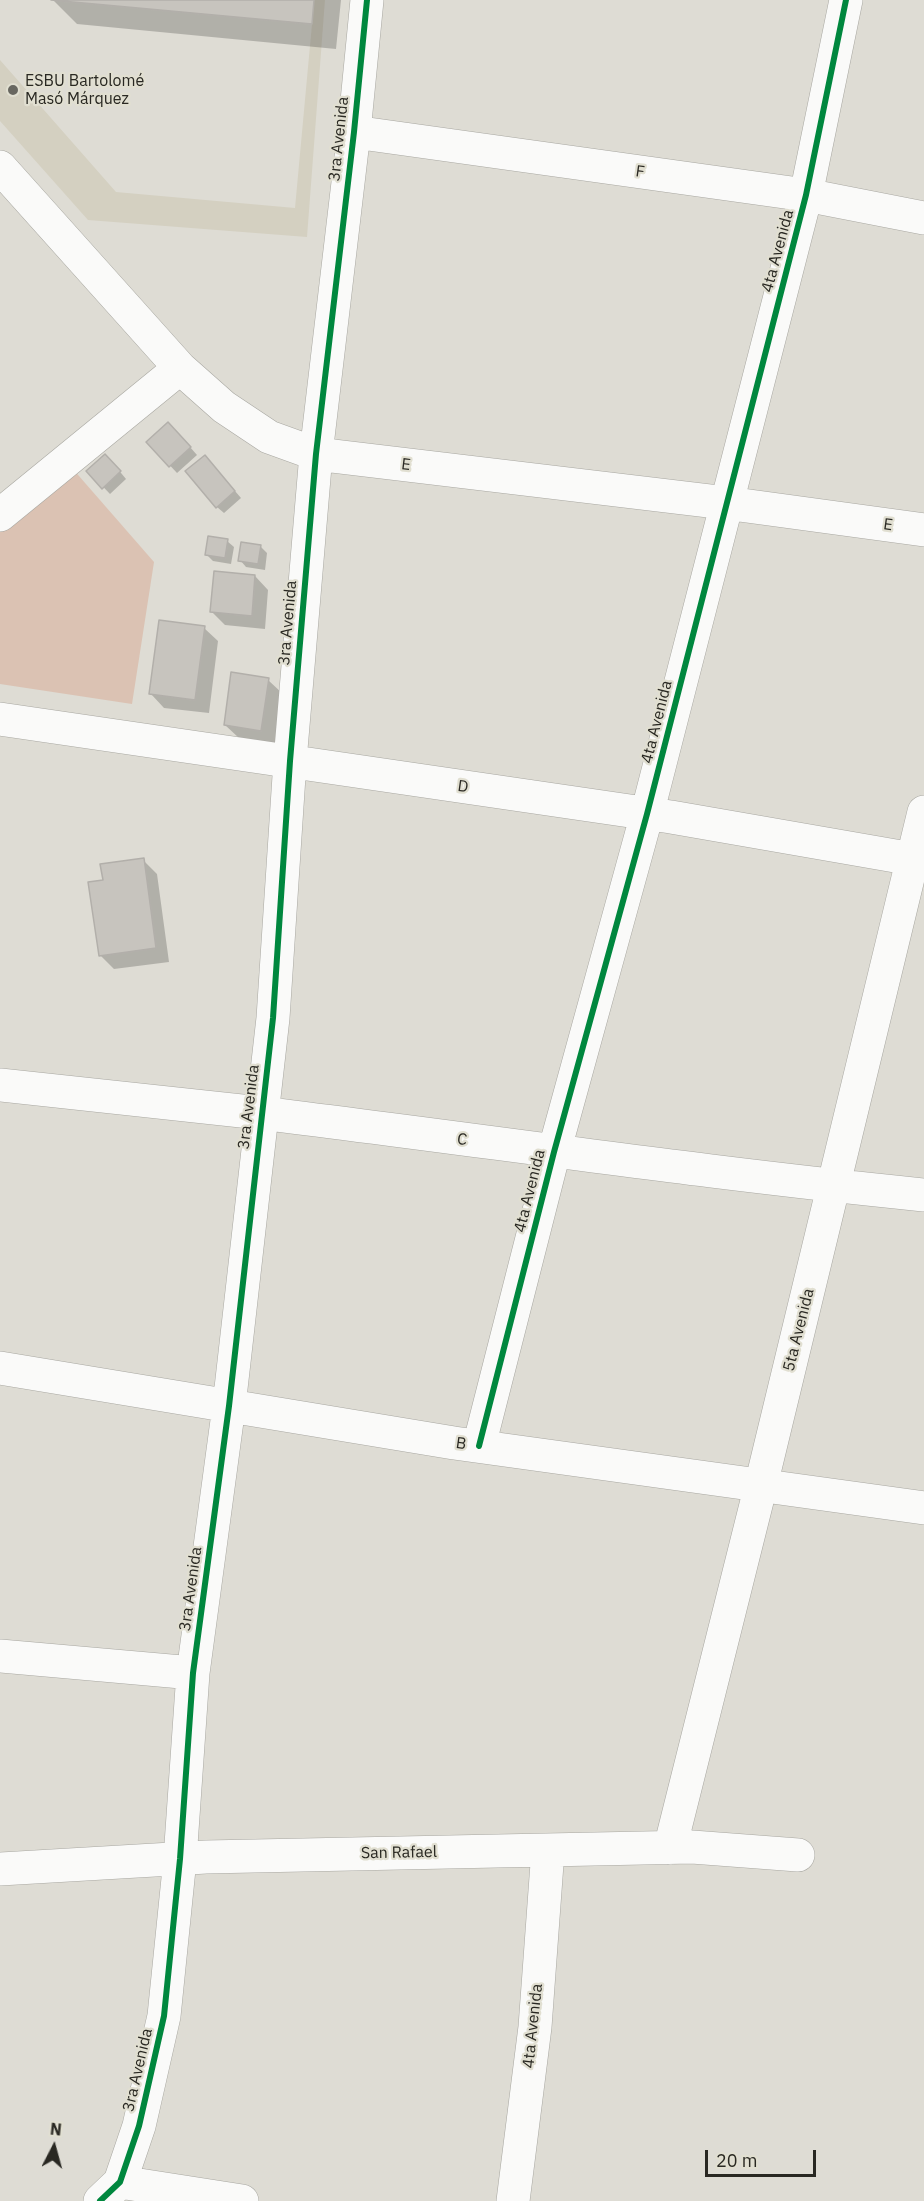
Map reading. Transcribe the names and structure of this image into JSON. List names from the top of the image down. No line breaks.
{"streets":{"street":["3ra Avenida","F","4ta Avenida","E","D","C","5ta Avenida","B","San Rafael"]},"crossings":[["3ra Avenida","F"],["3ra Avenida","E"],["3ra Avenida","D"],["3ra Avenida","C"],["3ra Avenida","B"],["3ra Avenida","San Rafael"],["F","4ta Avenida"],["4ta Avenida","E"],["4ta Avenida","D"],["4ta Avenida","C"],["4ta Avenida","B"],["4ta Avenida","San Rafael"],["D","5ta Avenida"],["C","5ta Avenida"],["5ta Avenida","B"],["5ta Avenida","San Rafael"]],"places":["ESBU Bartolomé Masó Márquez"],"scale_bar":"20 m","north":"top"}
